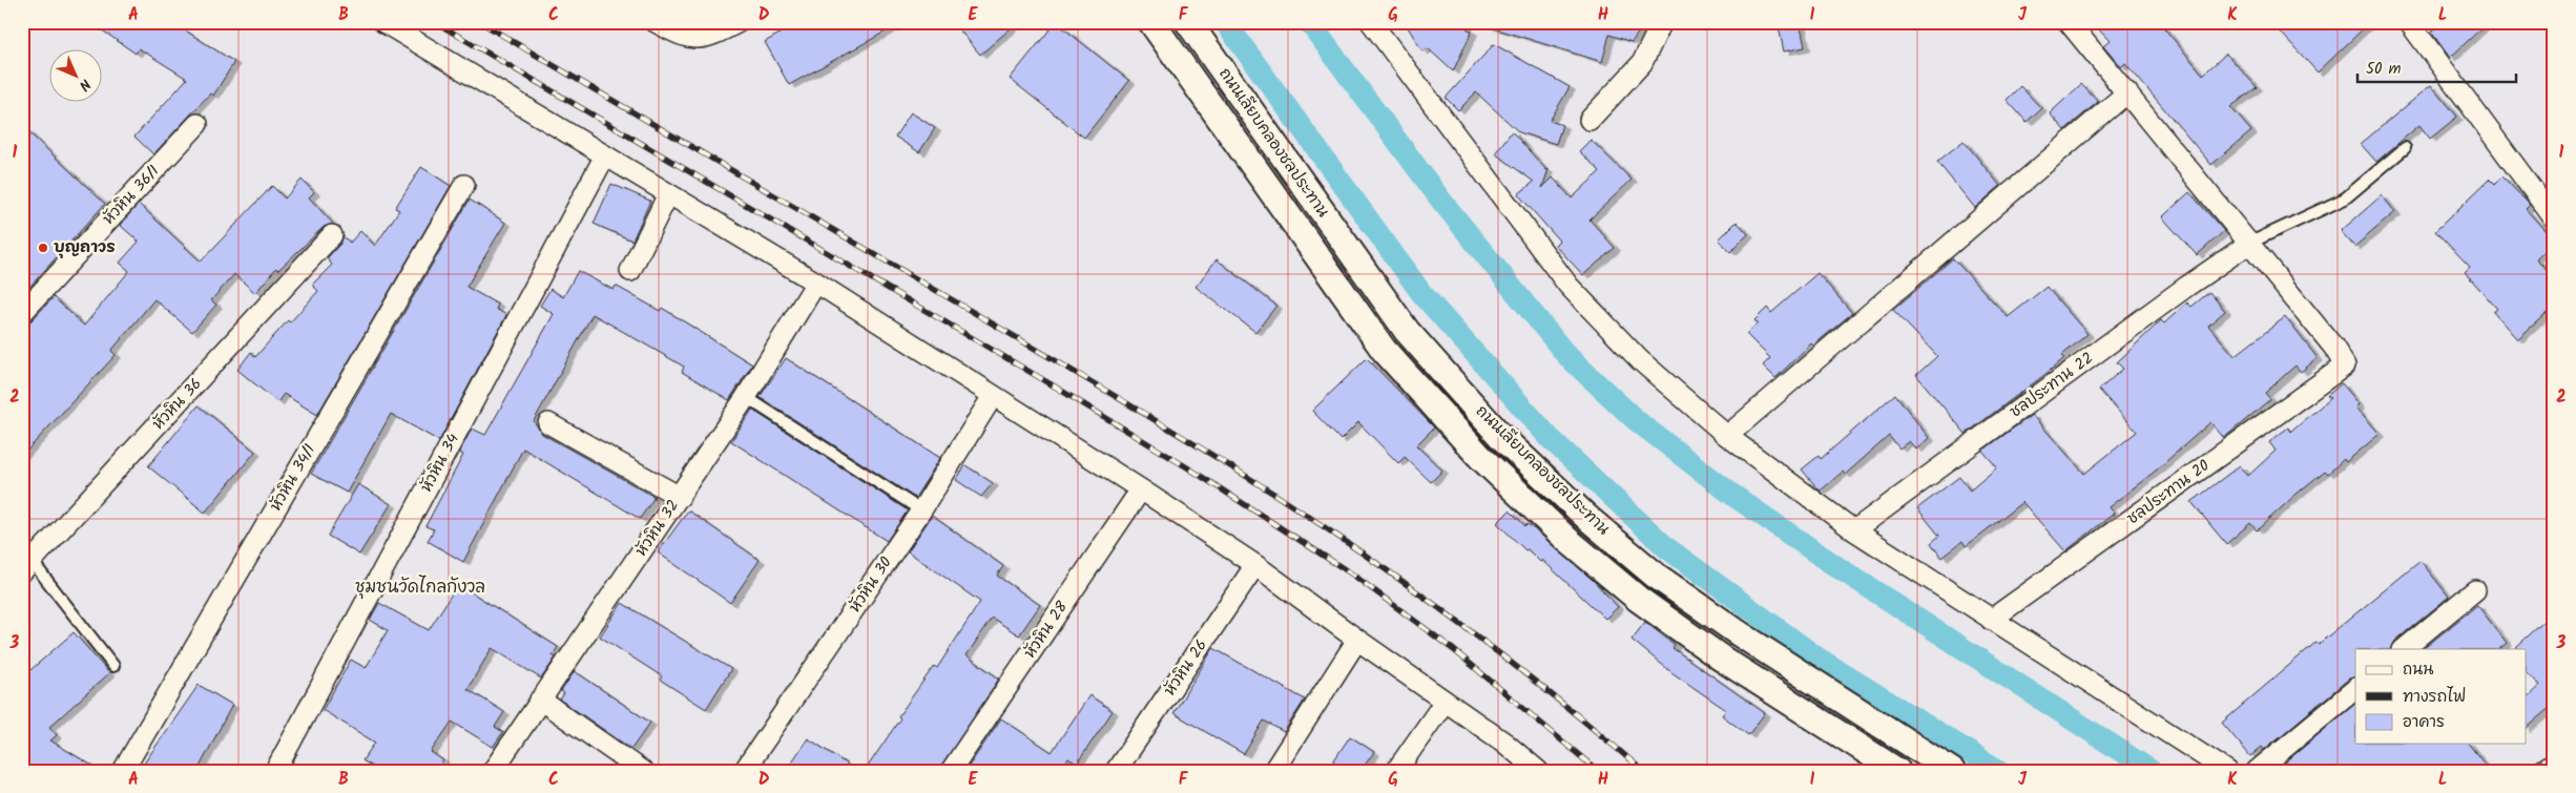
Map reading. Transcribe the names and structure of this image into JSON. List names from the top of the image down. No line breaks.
{"streets":{"street":["ถนนเลียบคลองชลประทาน","หัวหิน 36/1","ชลประทาน 22","หัวหิน 36","หัวหิน 34","หัวหิน 34/1","ชลประทาน 20","หัวหิน 32","หัวหิน 30","หัวหิน 28","หัวหิน 26"]},"crossings":[["ชลประทาน 22","ชลประทาน 20"]],"districts":["ชุมชนวัดไกลกังวล"],"places":["บุญถาวร"],"legend":["ถนน","ทางรถไฟ","อาคาร"],"scale_bar":"50 m","north":"bottom right","grid":{"columns":["A","B","C","D","E","F","G","H","I","J","K","L"],"rows":["1","2","3"]}}
